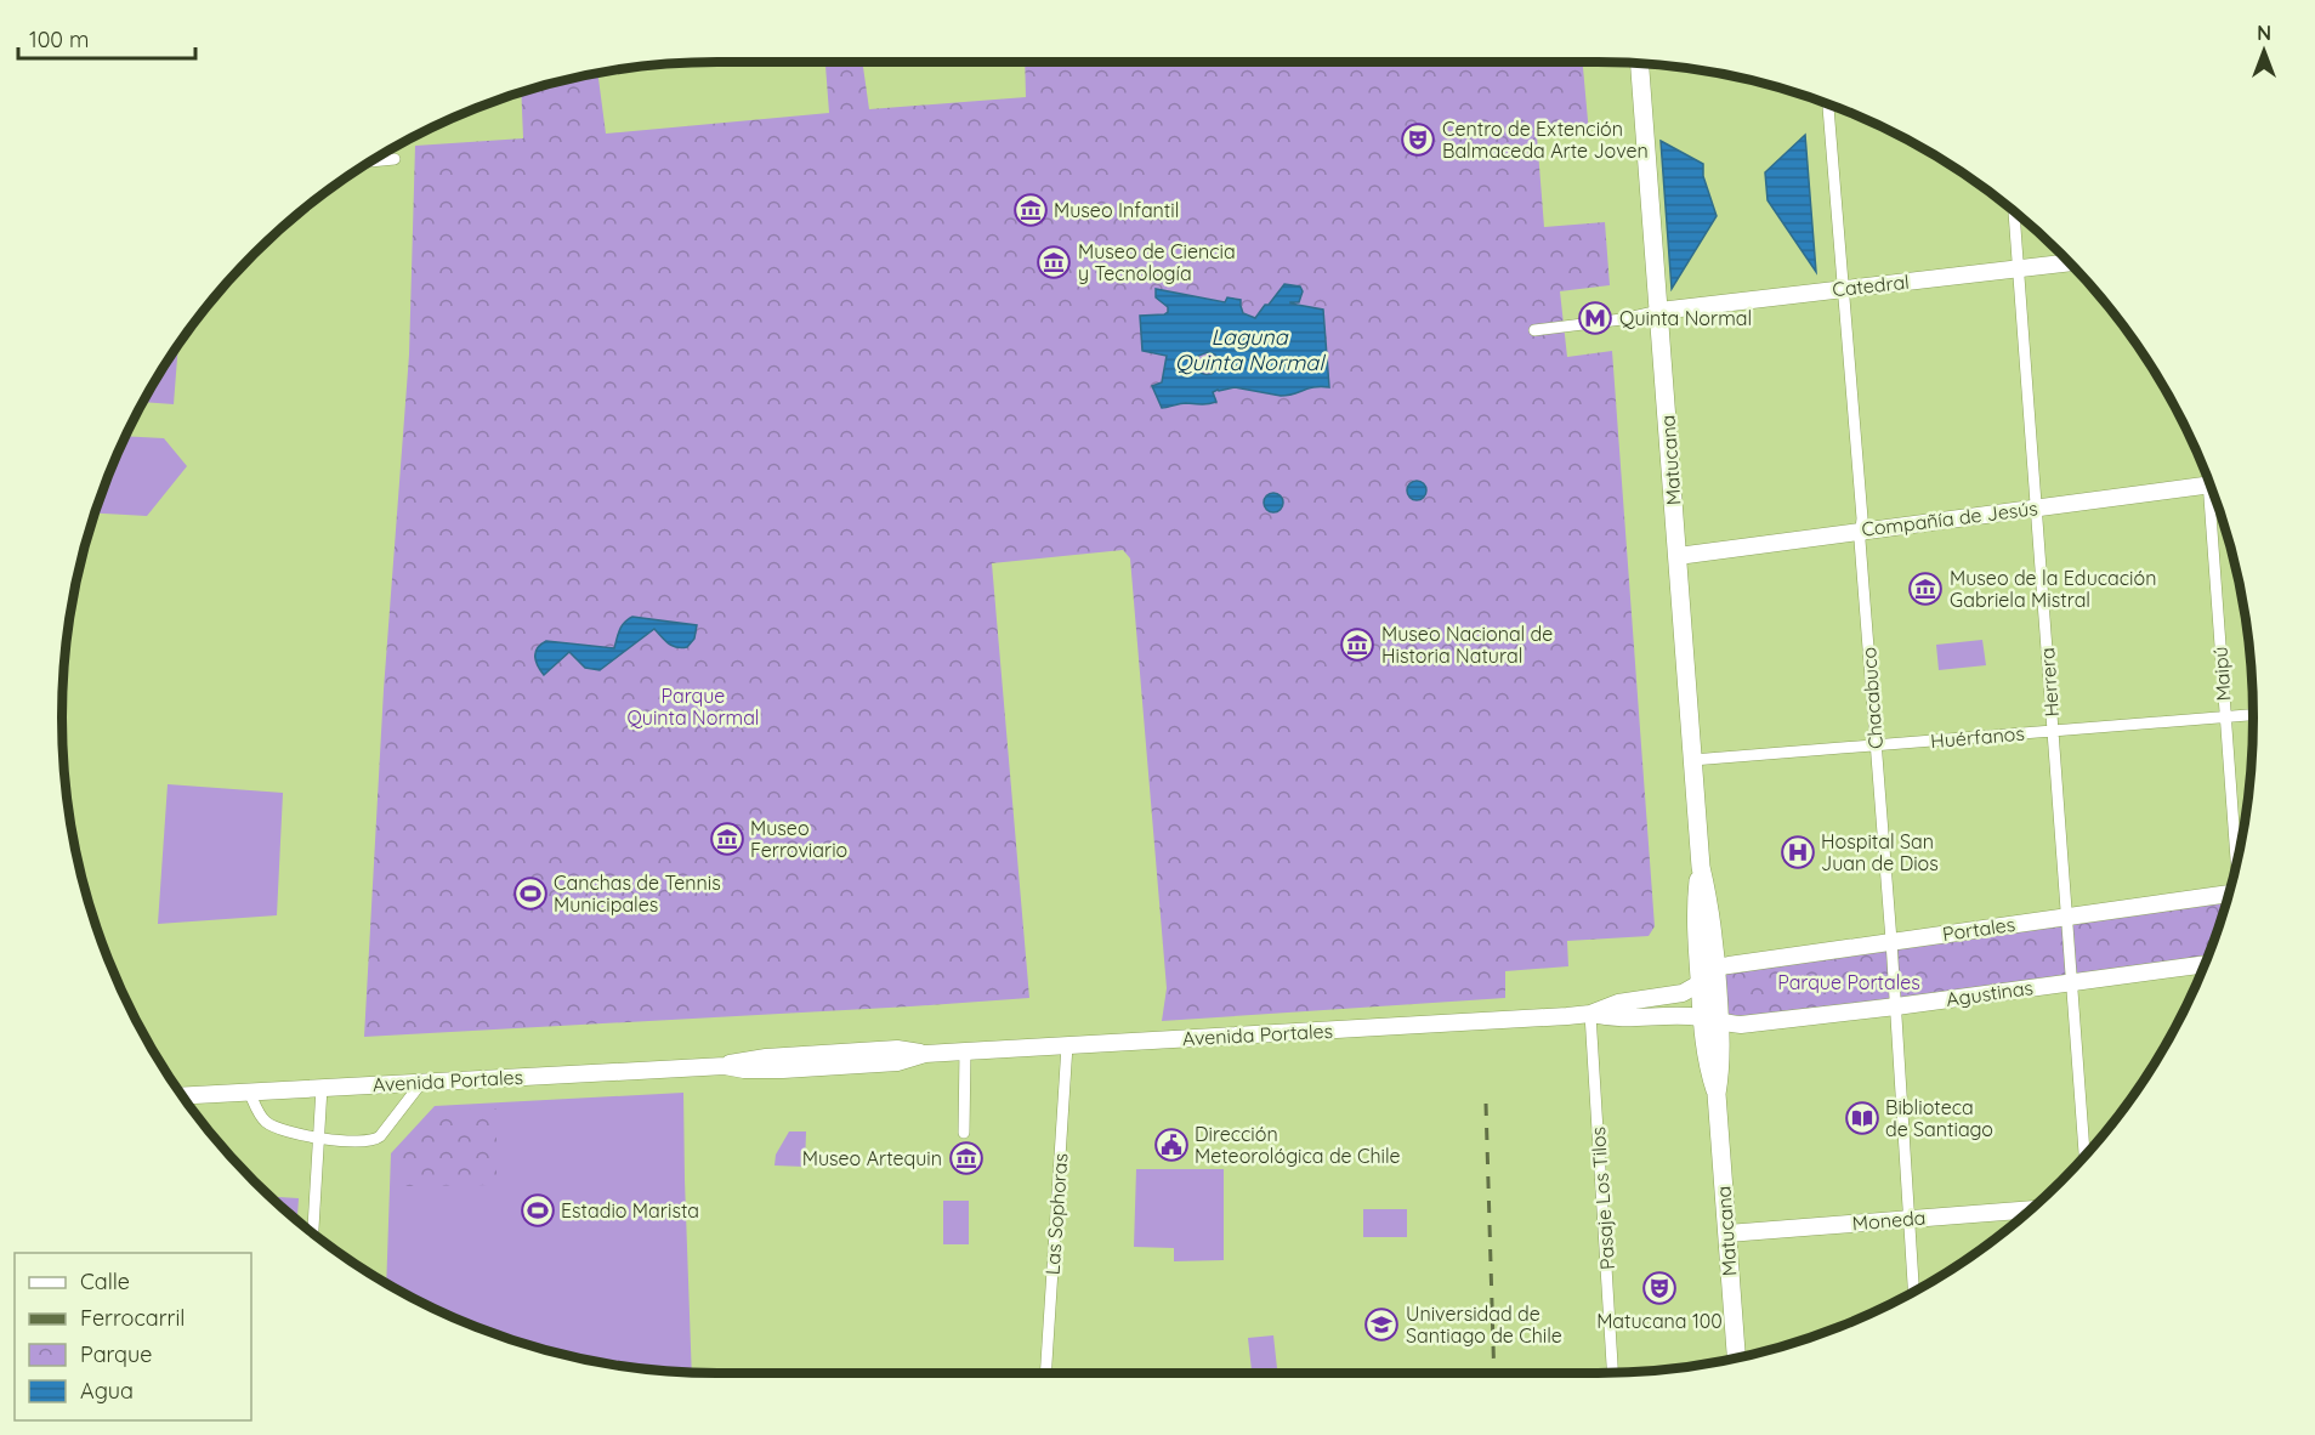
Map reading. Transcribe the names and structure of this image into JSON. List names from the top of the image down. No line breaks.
{"streets":{"main road":["Catedral","Matucana","Compañía de Jesús","Portales","Agustinas","Avenida Portales","Moneda"],"street":["Maipú","Herrera","Chacabuco","Huérfanos","Pasaje Los Tilos","Las Sophoras"]},"crossings":[["Catedral","Matucana"],["Catedral","Herrera"],["Catedral","Chacabuco"],["Matucana","Compañía de Jesús"],["Matucana","Huérfanos"],["Matucana","Portales"],["Matucana","Agustinas"],["Matucana","Avenida Portales"],["Matucana","Moneda"],["Compañía de Jesús","Herrera"],["Compañía de Jesús","Chacabuco"],["Maipú","Huérfanos"],["Herrera","Huérfanos"],["Herrera","Portales"],["Herrera","Agustinas"],["Chacabuco","Huérfanos"],["Chacabuco","Portales"],["Chacabuco","Agustinas"],["Chacabuco","Moneda"],["Portales","Avenida Portales"],["Agustinas","Avenida Portales"],["Avenida Portales","Pasaje Los Tilos"],["Avenida Portales","Las Sophoras"]],"water":["Laguna Quinta Normal"],"parks":["Parque Quinta Normal","Parque Portales"],"places":{"theatre":["Centro de Extención Balmaceda Arte Joven","Matucana 100"],"museum":["Museo Infantil","Museo de Ciencia y Tecnología","Museo de la Educación Gabriela Mistral","Museo Nacional de Historia Natural","Museo Ferroviario","Museo Artequin"],"metro station":["Quinta Normal"],"hospital":["Hospital San Juan de Dios"],"sports":["Canchas de Tennis Municipales","Estadio Marista"],"library":["Biblioteca de Santiago"],"public building":["Dirección Meteorológica de Chile"],"school or university":["Universidad de Santiago de Chile"]},"legend":["Calle","Ferrocarril","Parque","Agua"],"scale_bar":"100 m","north":"top"}
